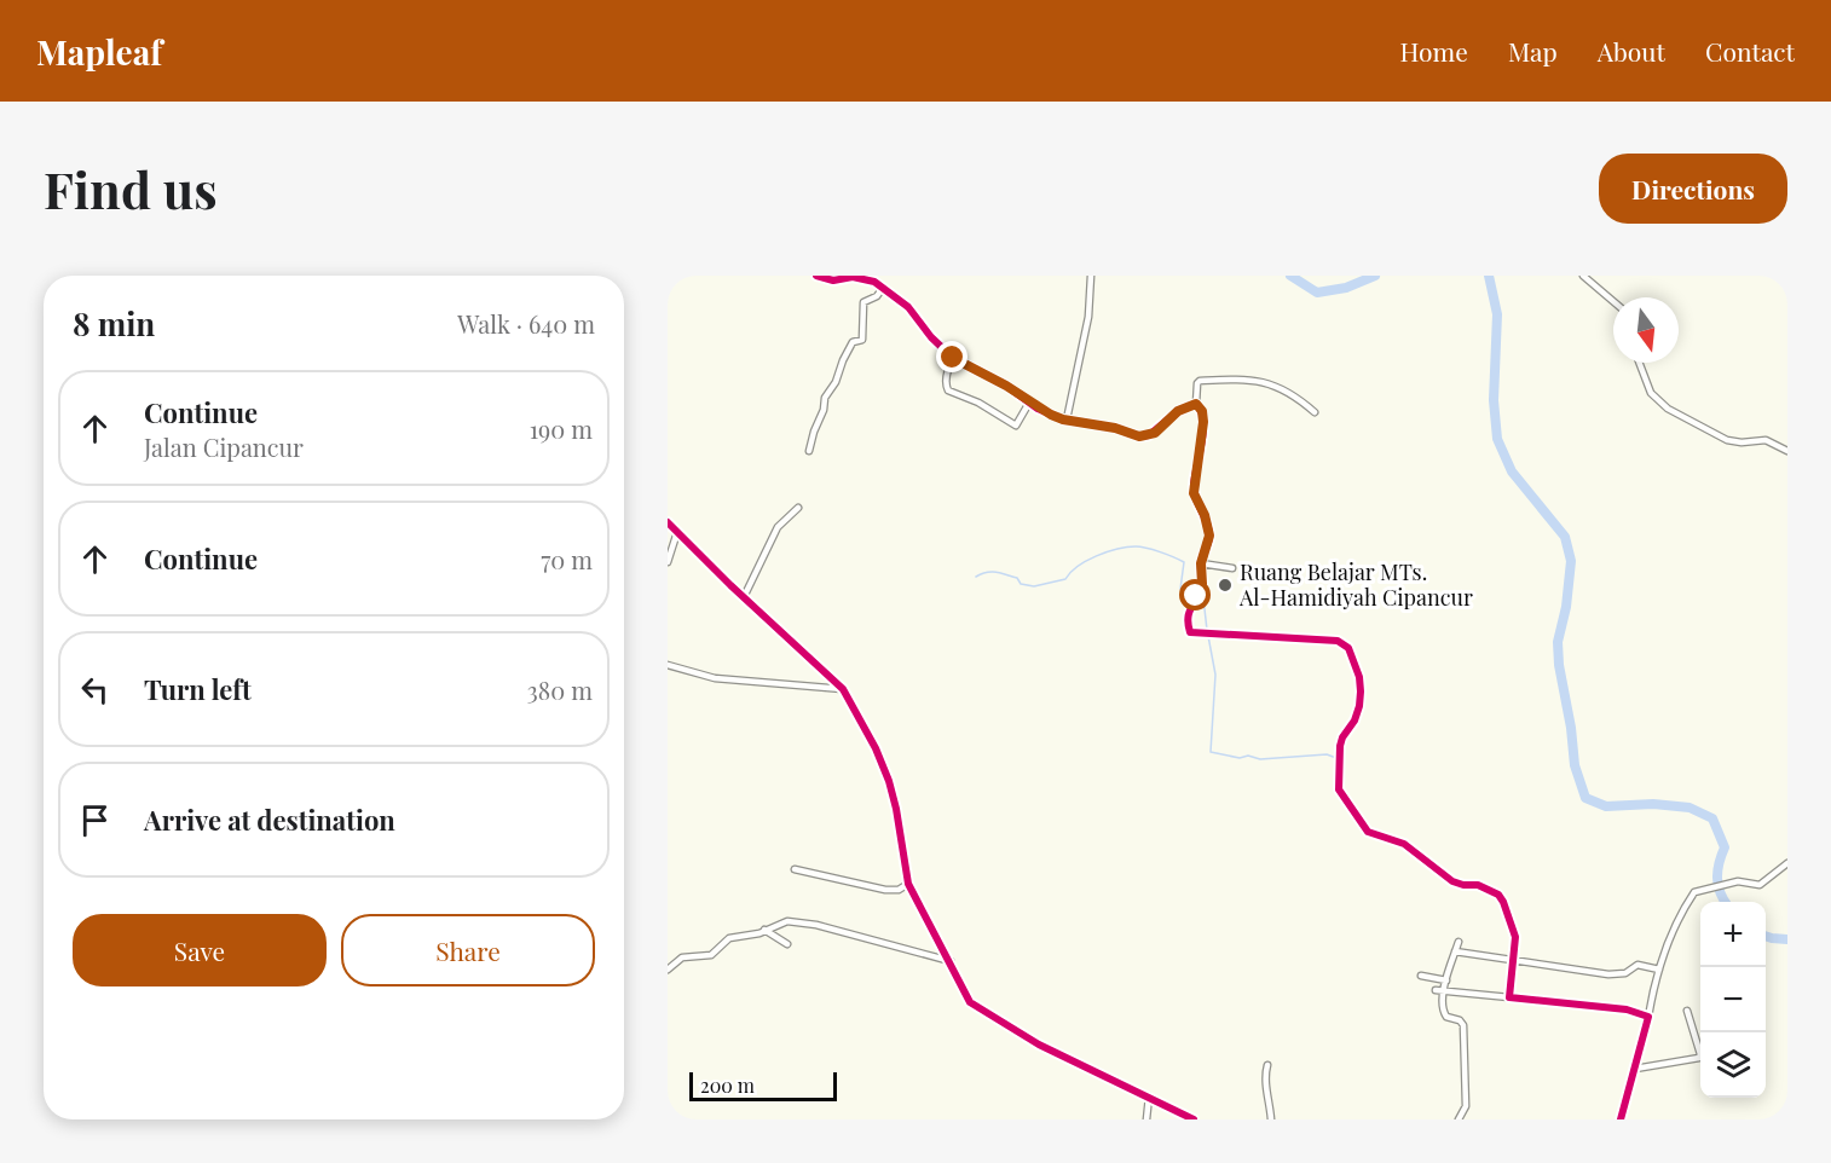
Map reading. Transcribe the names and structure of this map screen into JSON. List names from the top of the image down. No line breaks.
{"places":["Ruang Belajar MTs. Al-Hamidiyah Cipancur"],"scale_bar":"200 m","north":"bottom","page":{"header":"Mapleaf","nav":["Home","Map","About","Contact"],"buttons":["Directions",["Save","Share"]],"title":"Find us","heading":["8 min","Walk · 640 m"],"list":[["Continue","Jalan Cipancur","190 m"],["Continue","70 m"],["Turn left","380 m"],"Arrive at destination"],"map_buttons":["+","−"],"scale":"200 m"}}
